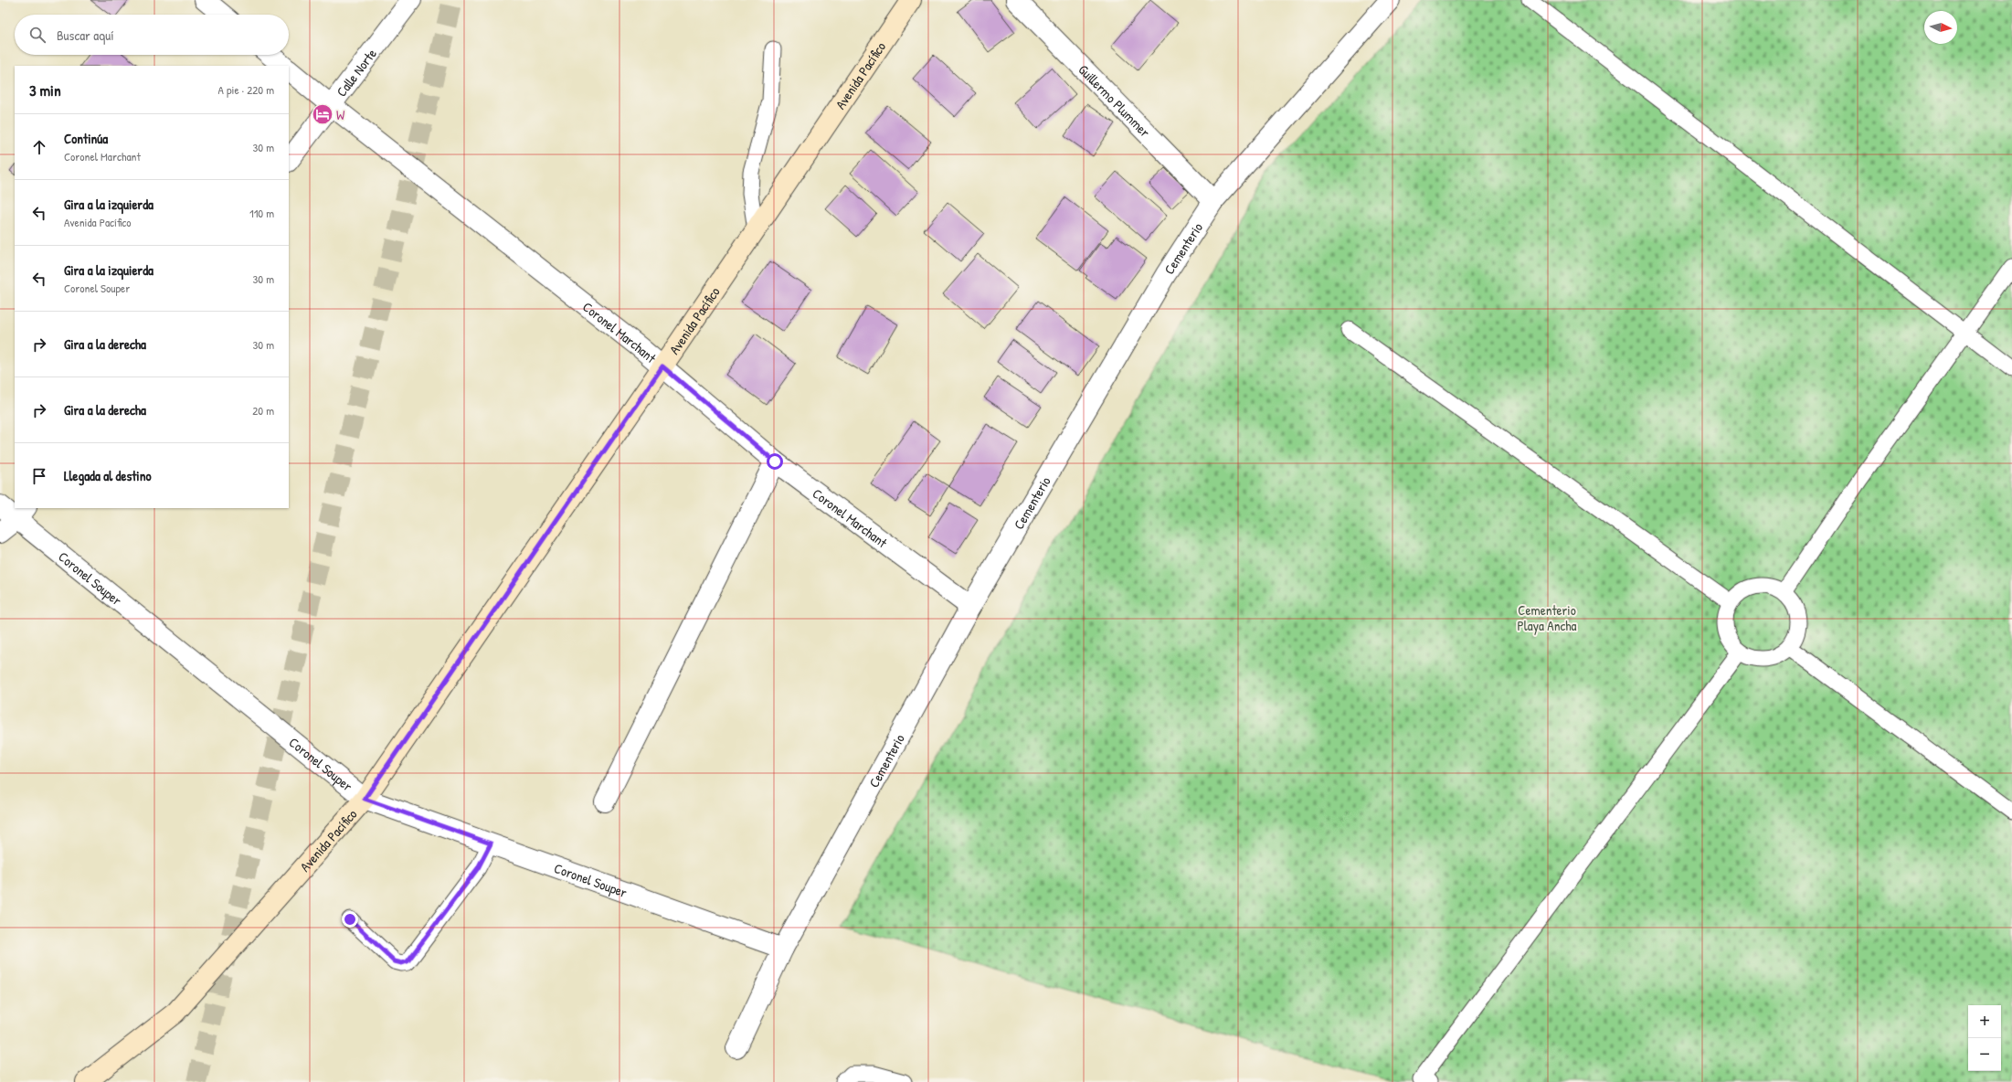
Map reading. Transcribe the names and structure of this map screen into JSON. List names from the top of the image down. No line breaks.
{"streets":{"street":["Calle Norte","Avenida Pacífico","Guillermo Plummer","Cementerio","Coronel Marchant","Coronel Souper"]},"crossings":[["Calle Norte","Coronel Marchant"],["Avenida Pacífico","Coronel Marchant"],["Avenida Pacífico","Coronel Souper"],["Guillermo Plummer","Cementerio"],["Cementerio","Coronel Marchant"],["Cementerio","Coronel Souper"]],"parks":["Cementerio Playa Ancha"],"places":{"hotel":["W"]},"north":"right","page":{"search":"Buscar aquí","heading":["3 min","A pie · 220 m"],"list":[["Continúa","Coronel Marchant","30 m"],["Gira a la izquierda","Avenida Pacífico","110 m"],["Gira a la izquierda","Coronel Souper","30 m"],["Gira a la derecha","30 m"],["Gira a la derecha","20 m"],"Llegada al destino"],"map_buttons":["+","−"]}}
